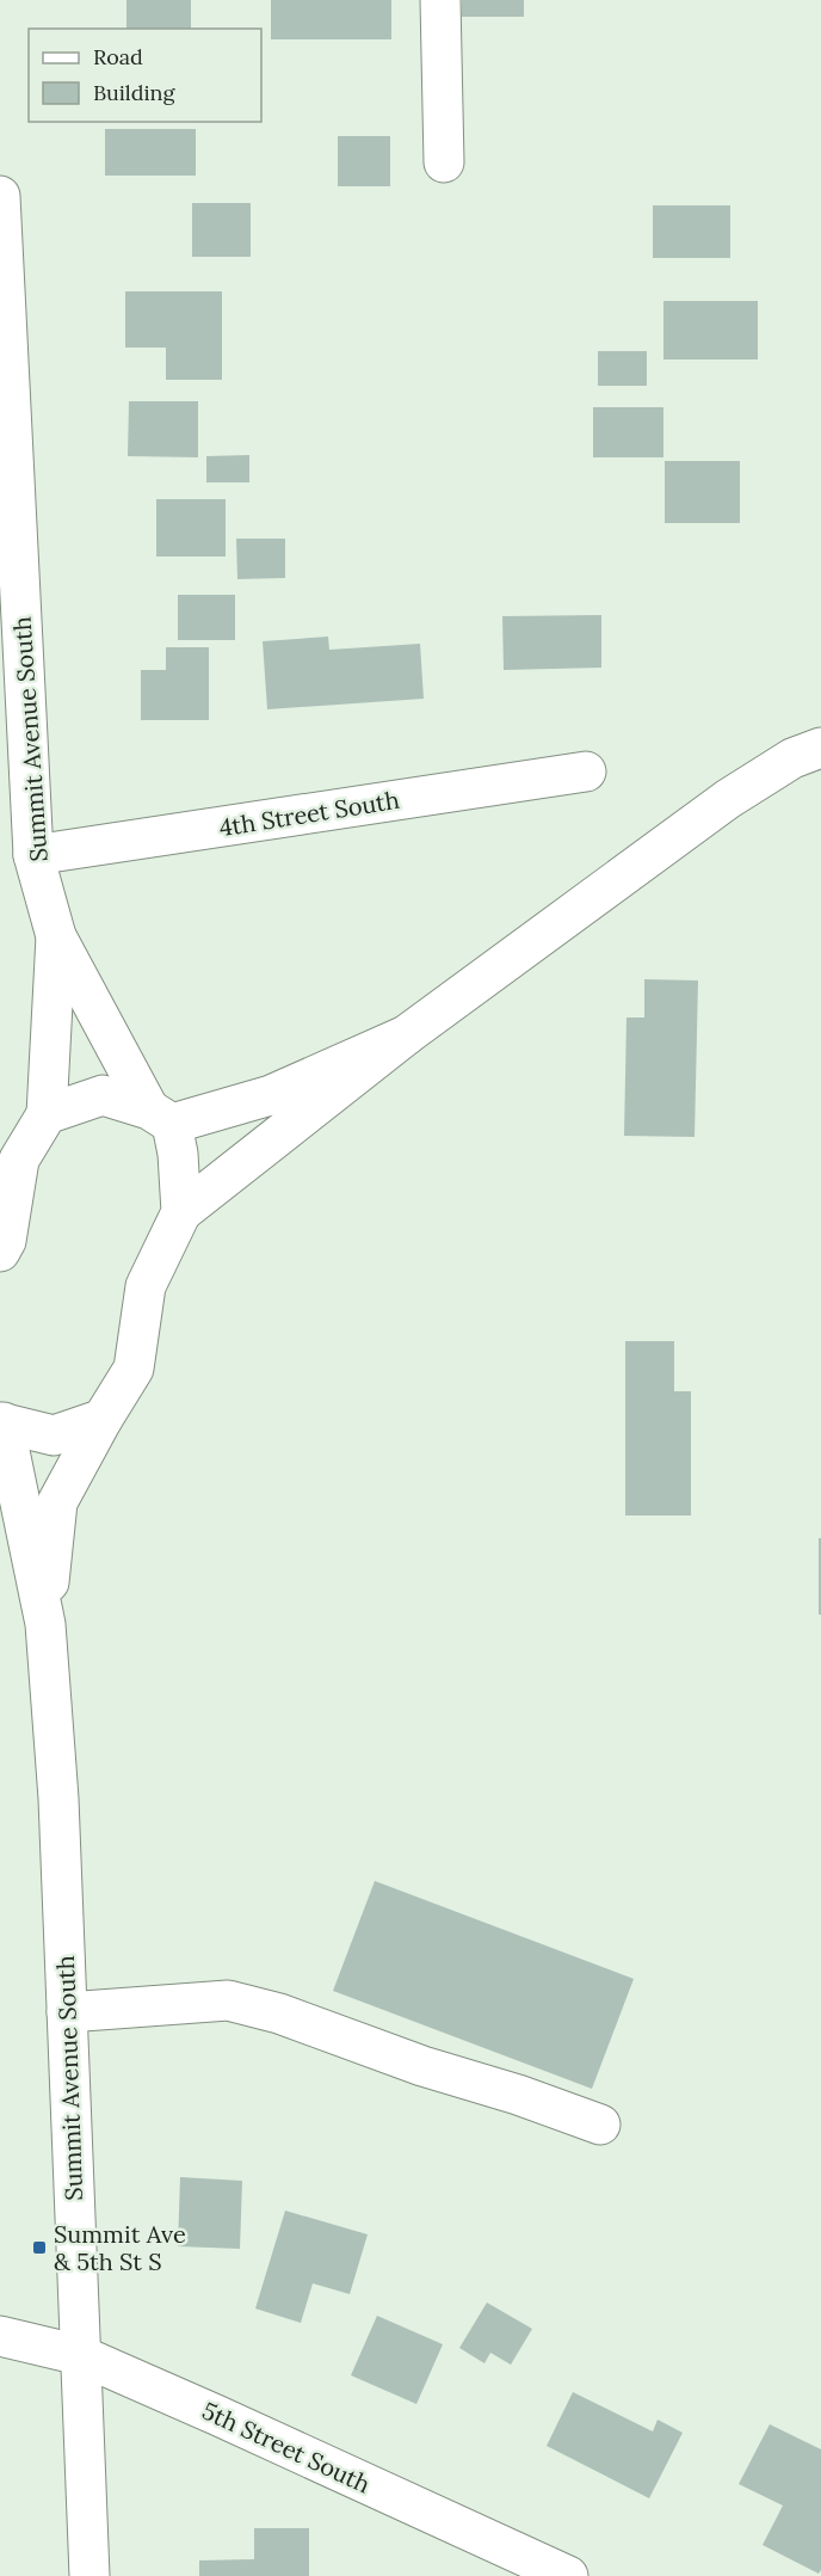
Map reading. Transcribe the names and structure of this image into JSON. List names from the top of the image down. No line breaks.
{"streets":{"street":["Summit Avenue South","4th Street South","5th Street South"]},"crossings":[["Summit Avenue South","4th Street South"],["Summit Avenue South","5th Street South"]],"places":{"transit":["Summit Ave & 5th St S"]},"legend":["Road","Building"]}
